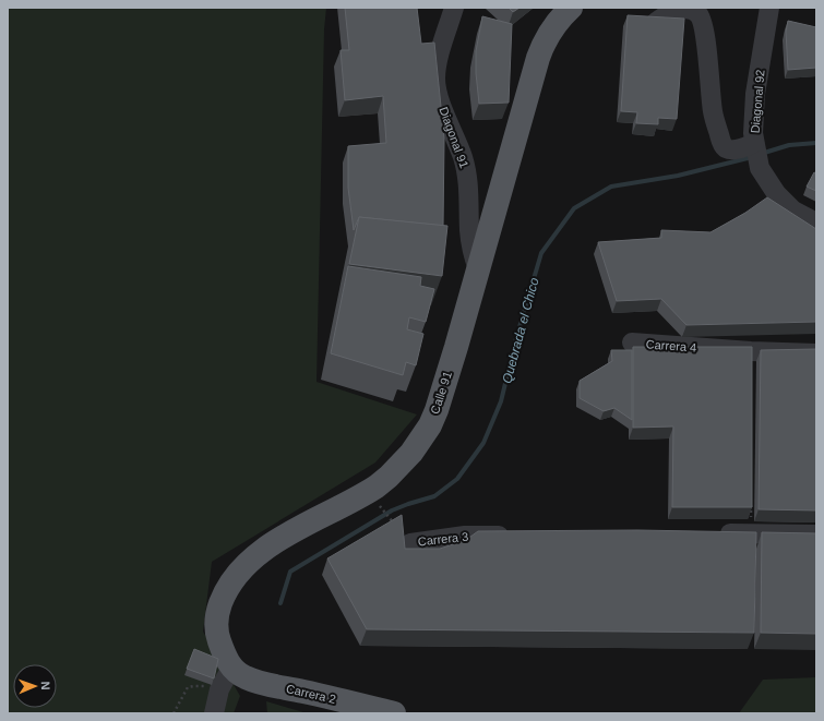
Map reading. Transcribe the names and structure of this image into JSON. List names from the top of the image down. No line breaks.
{"streets":{"main road":["Calle 91","Carrera 2"],"street":["Diagonal 92","Diagonal 91","Carrera 4","Carrera 3"]},"crossings":[["Diagonal 91","Calle 91"],["Calle 91","Carrera 2"]],"water":["Quebrada el Chico"],"north":"right"}
